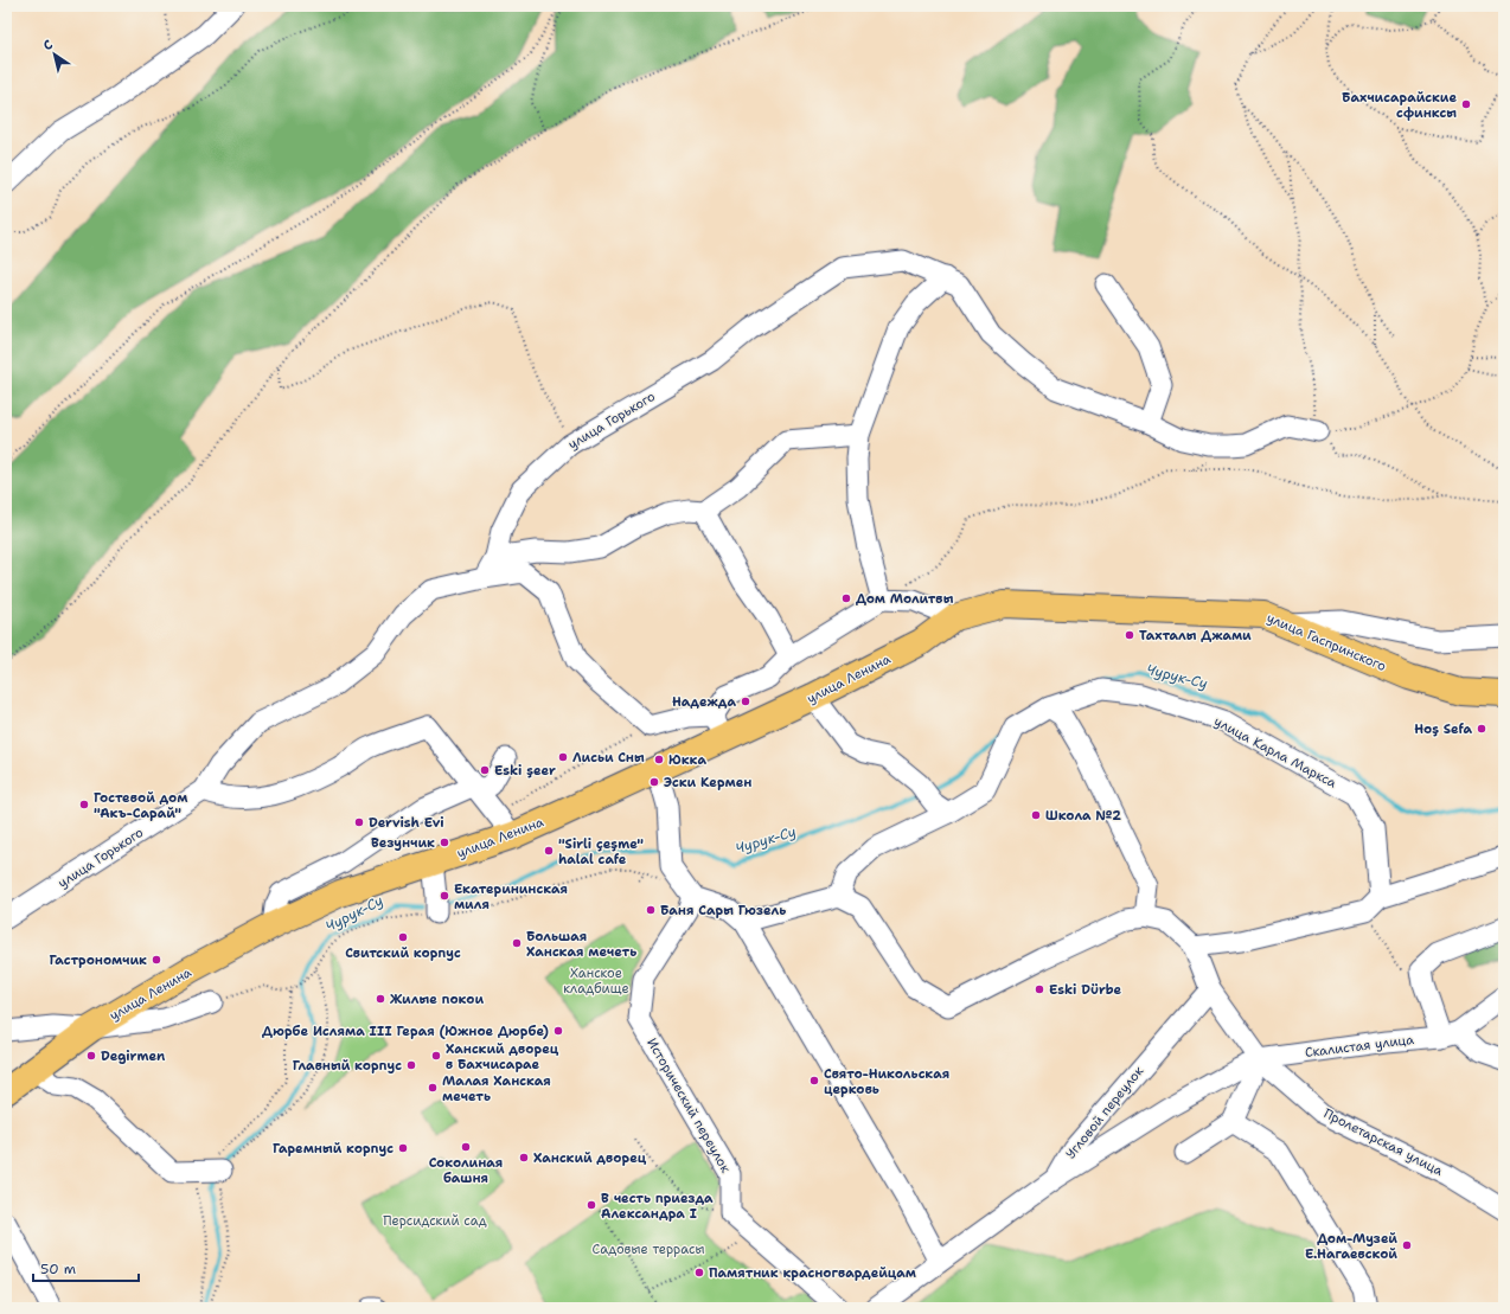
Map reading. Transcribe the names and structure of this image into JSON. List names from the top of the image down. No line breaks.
{"streets":{"main road":["улица Гаспринского","улица Ленина"],"street":["улица Горького","улица Карла Маркса","Скалистая улица","Исторический переулок","Угловой переулок","Пролетарская улица"]},"crossings":[["улица Гаспринского","улица Ленина"],["Скалистая улица","Угловой переулок"],["Скалистая улица","Пролетарская улица"],["Угловой переулок","Пролетарская улица"]],"water":["Чурук-Су"],"parks":["Ханское кладбище","Персидский сад","Садовые террасы"],"places":["Бахчисарайские сфинксы","Дом Молитвы","Тахталы Джами","Надежда","Hoş Sefa","Лисьи Сны","Юкка","Eski şeer","Эски Кермен","Гостевой дом \"Акъ-Сарай\"","Школа №2","Dervish Evi","Везунчик","\"Sirli çeşme\" halal cafe","Екатерининская миля","Баня Сары Гюзель","Свитский корпус","Большая Ханская мечеть","Гастрономчик","Eski Dürbe","Жилые покои","Дюрбе Исляма III Герая (Южное Дюрбе)","Degirmen","Ханский дворец в Бахчисарае","Главный корпус","Свято-Никольская церковь","Малая Ханская мечеть","Соколиная башня","Гаремный корпус","Ханский дворец","В честь приезда Александра I","Дом-Музей Е.Нагаевской","Памятник красногвардейцам"],"scale_bar":"50 m","north":"top left"}
